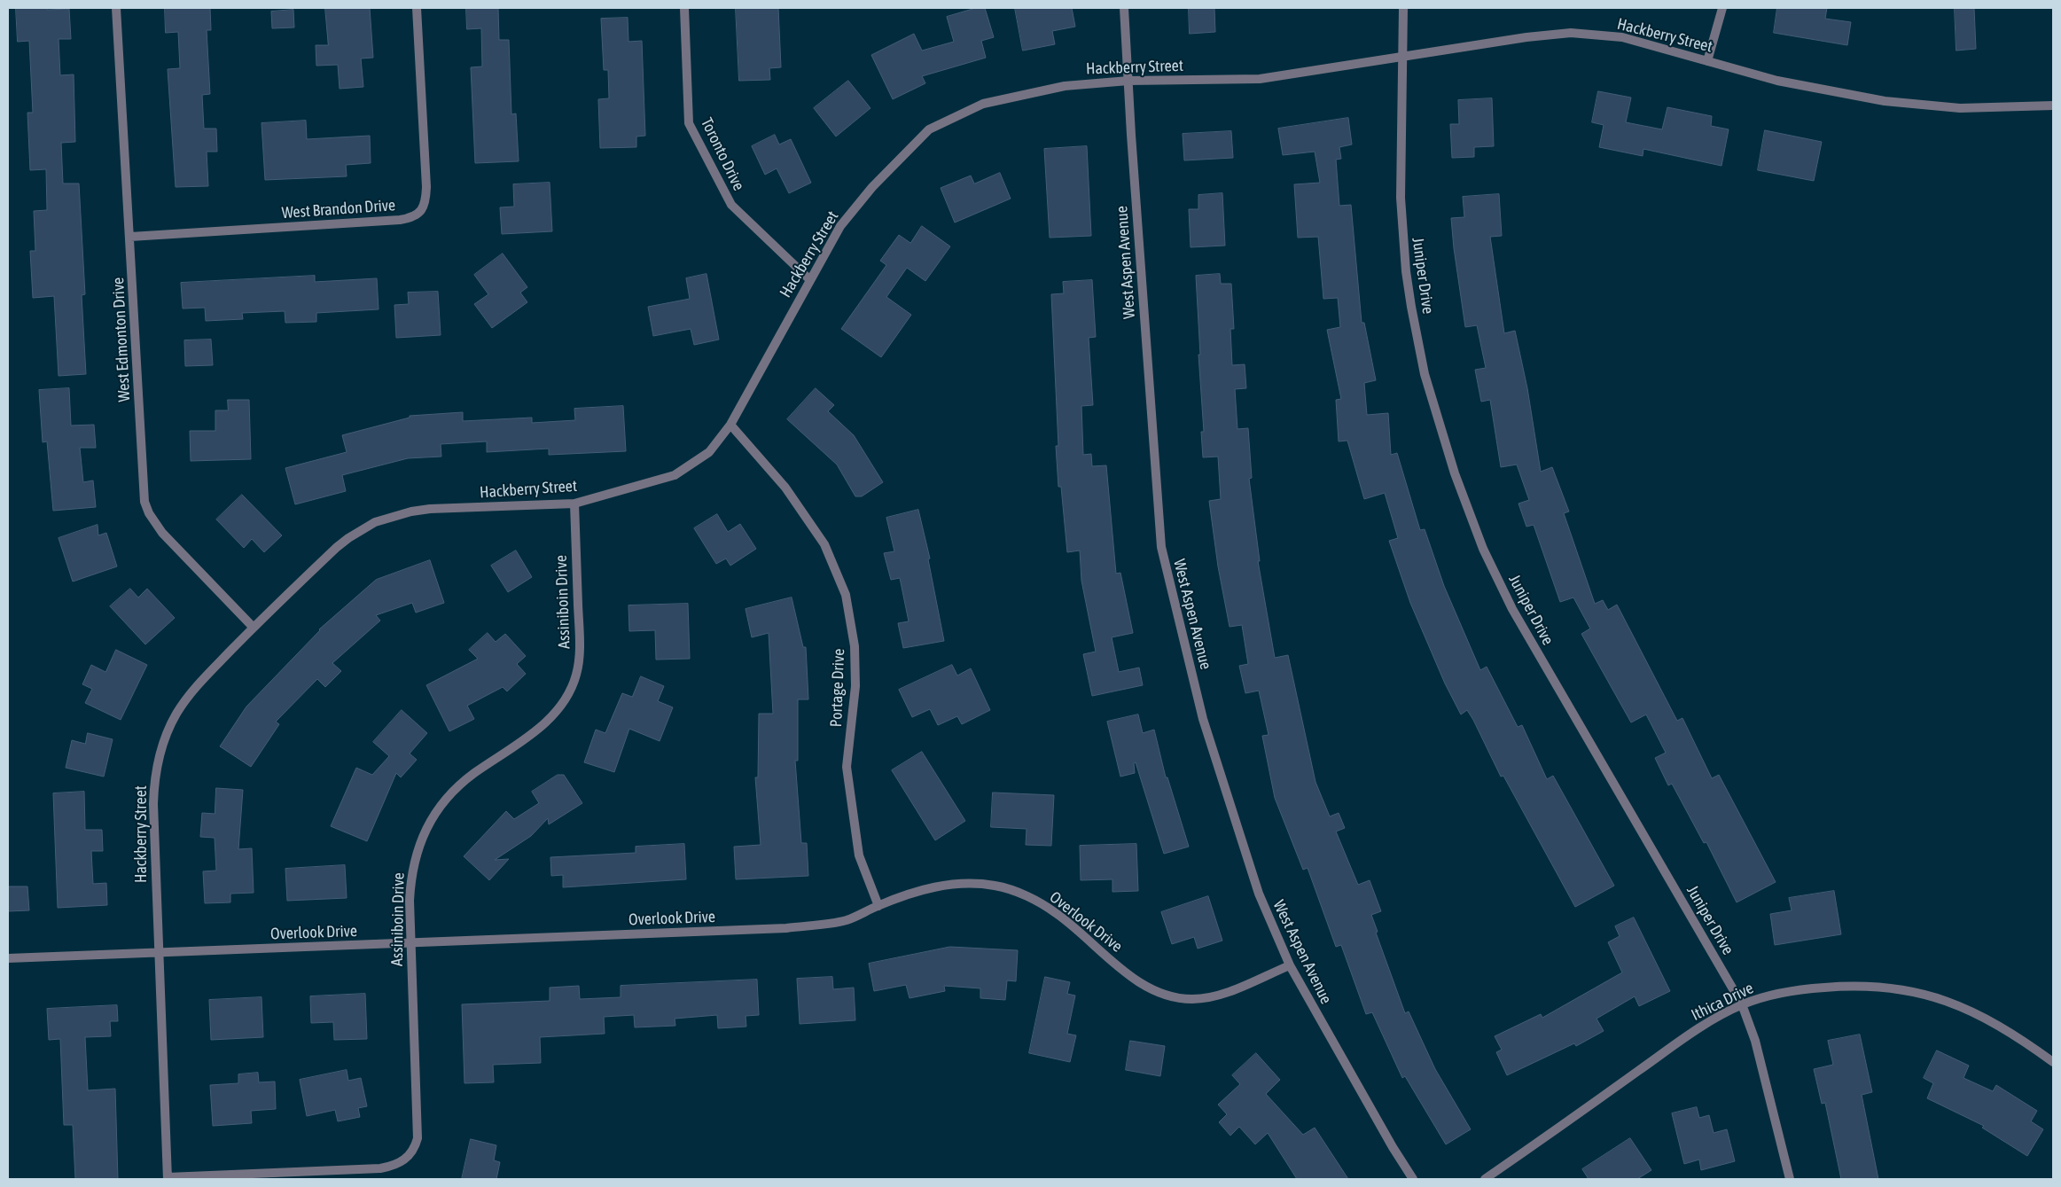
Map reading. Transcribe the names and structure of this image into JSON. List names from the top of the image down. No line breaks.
{"streets":{"street":["Hackberry Street","Toronto Drive","West Brandon Drive","West Aspen Avenue","Juniper Drive","West Edmonton Drive","Assiniboin Drive","Portage Drive","Overlook Drive","Ithica Drive"]},"crossings":[["Hackberry Street","Toronto Drive"],["Hackberry Street","West Aspen Avenue"],["Hackberry Street","Juniper Drive"],["Hackberry Street","West Edmonton Drive"],["Hackberry Street","Assiniboin Drive"],["Hackberry Street","Portage Drive"],["Hackberry Street","Overlook Drive"],["West Brandon Drive","West Edmonton Drive"],["West Aspen Avenue","Overlook Drive"],["Juniper Drive","Ithica Drive"],["Assiniboin Drive","Overlook Drive"],["Portage Drive","Overlook Drive"]]}
